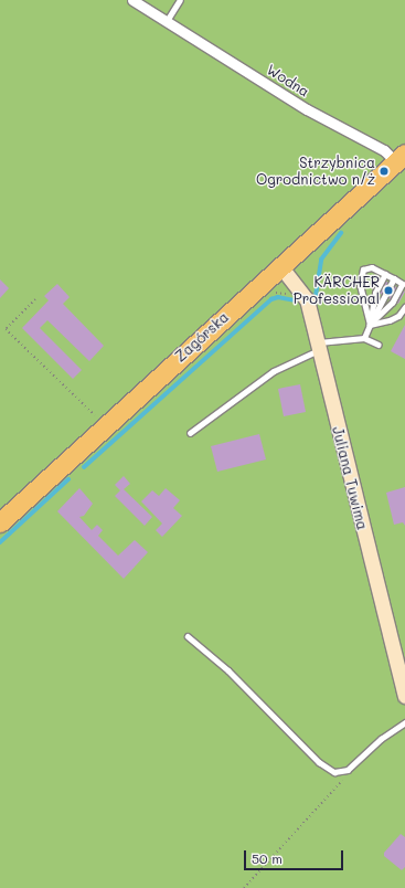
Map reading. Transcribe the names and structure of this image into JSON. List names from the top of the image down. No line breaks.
{"streets":{"highway":["Zagórska"],"street":["Wodna","Juliana Tuwima"]},"crossings":[["Wodna","Zagórska"],["Zagórska","Juliana Tuwima"]],"places":["Strzybnica Ogrodnictwo n/ż","KÄRCHER Professional"],"scale_bar":"50 m"}
